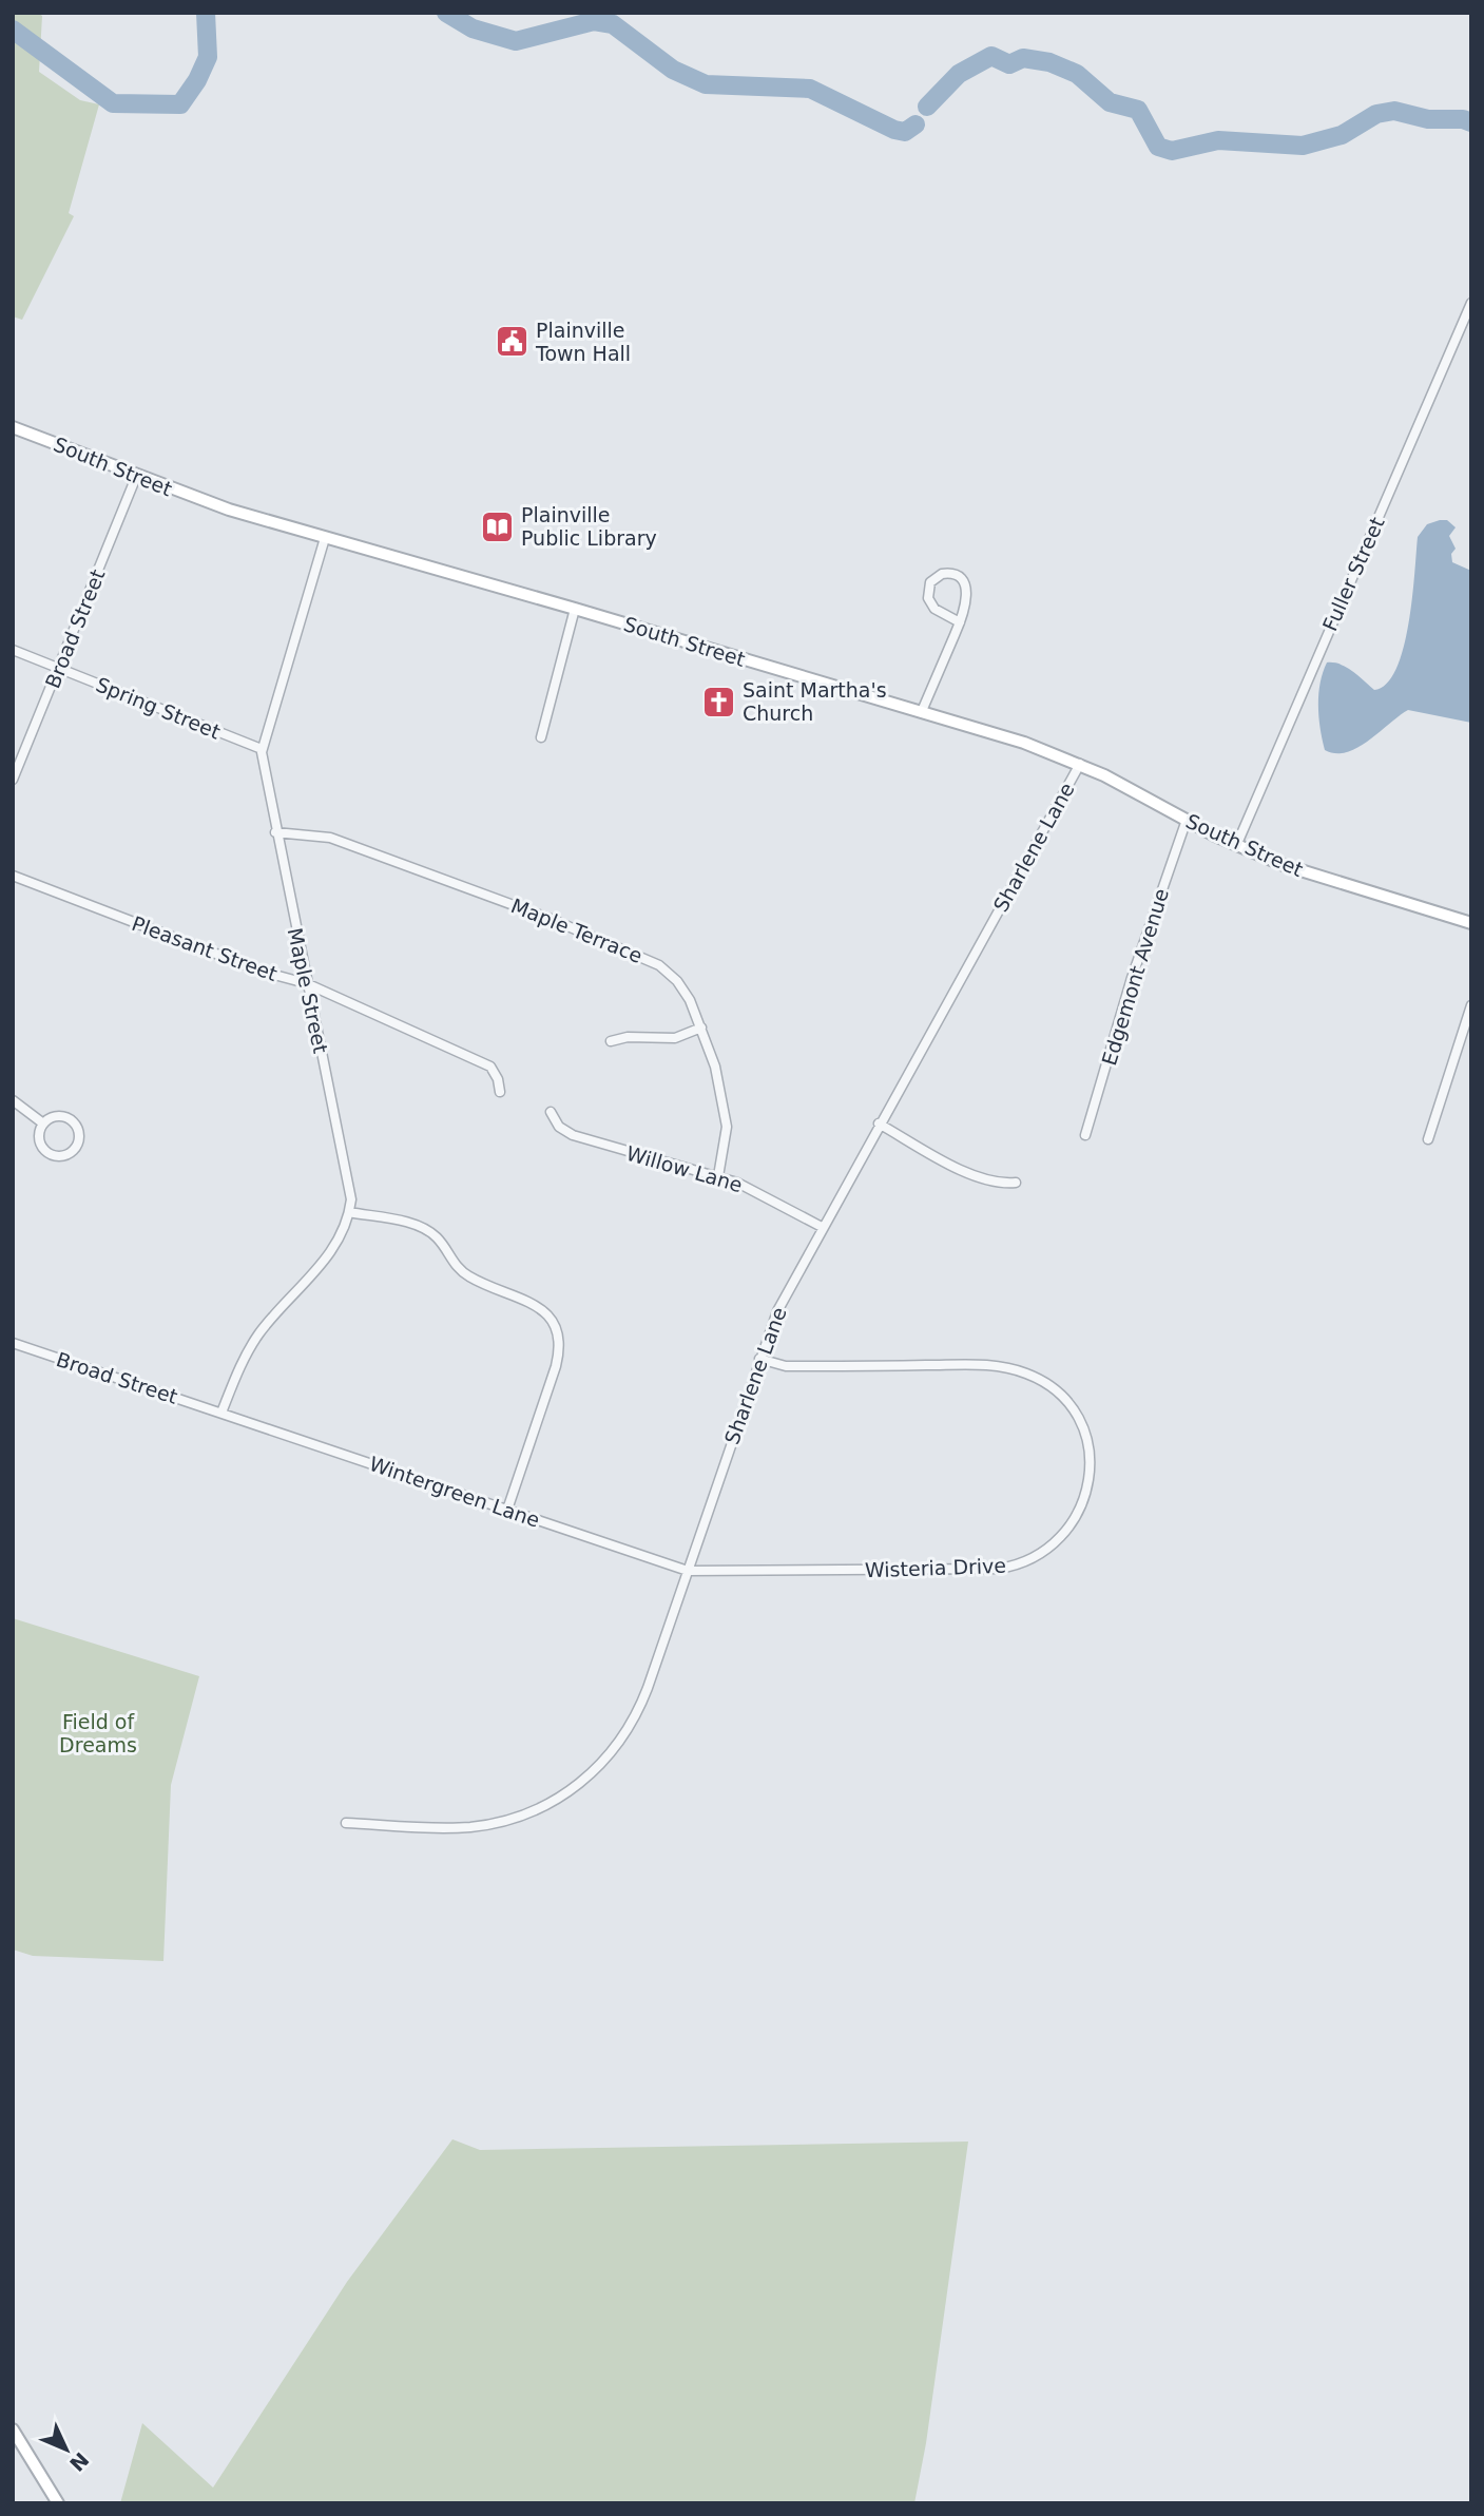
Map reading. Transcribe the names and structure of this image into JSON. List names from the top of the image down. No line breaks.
{"streets":{"main road":["South Street"],"street":["Fuller Street","Broad Street","Spring Street","Sharlene Lane","Maple Terrace","Pleasant Street","Edgemont Avenue","Maple Street","Willow Lane","Wintergreen Lane","Wisteria Drive"]},"crossings":[["South Street","Fuller Street"],["South Street","Broad Street"],["South Street","Sharlene Lane"],["South Street","Edgemont Avenue"],["South Street","Maple Street"],["Broad Street","Spring Street"],["Broad Street","Maple Street"],["Broad Street","Wintergreen Lane"],["Spring Street","Maple Street"],["Sharlene Lane","Willow Lane"],["Sharlene Lane","Wintergreen Lane"],["Sharlene Lane","Wisteria Drive"],["Maple Terrace","Maple Street"],["Maple Terrace","Willow Lane"],["Pleasant Street","Maple Street"],["Maple Street","Wintergreen Lane"],["Wintergreen Lane","Wisteria Drive"]],"parks":["Field of Dreams"],"places":{"public building":["Plainville Town Hall"],"library":["Plainville Public Library"],"church":["Saint Martha's Church"]},"north":"bottom right"}
